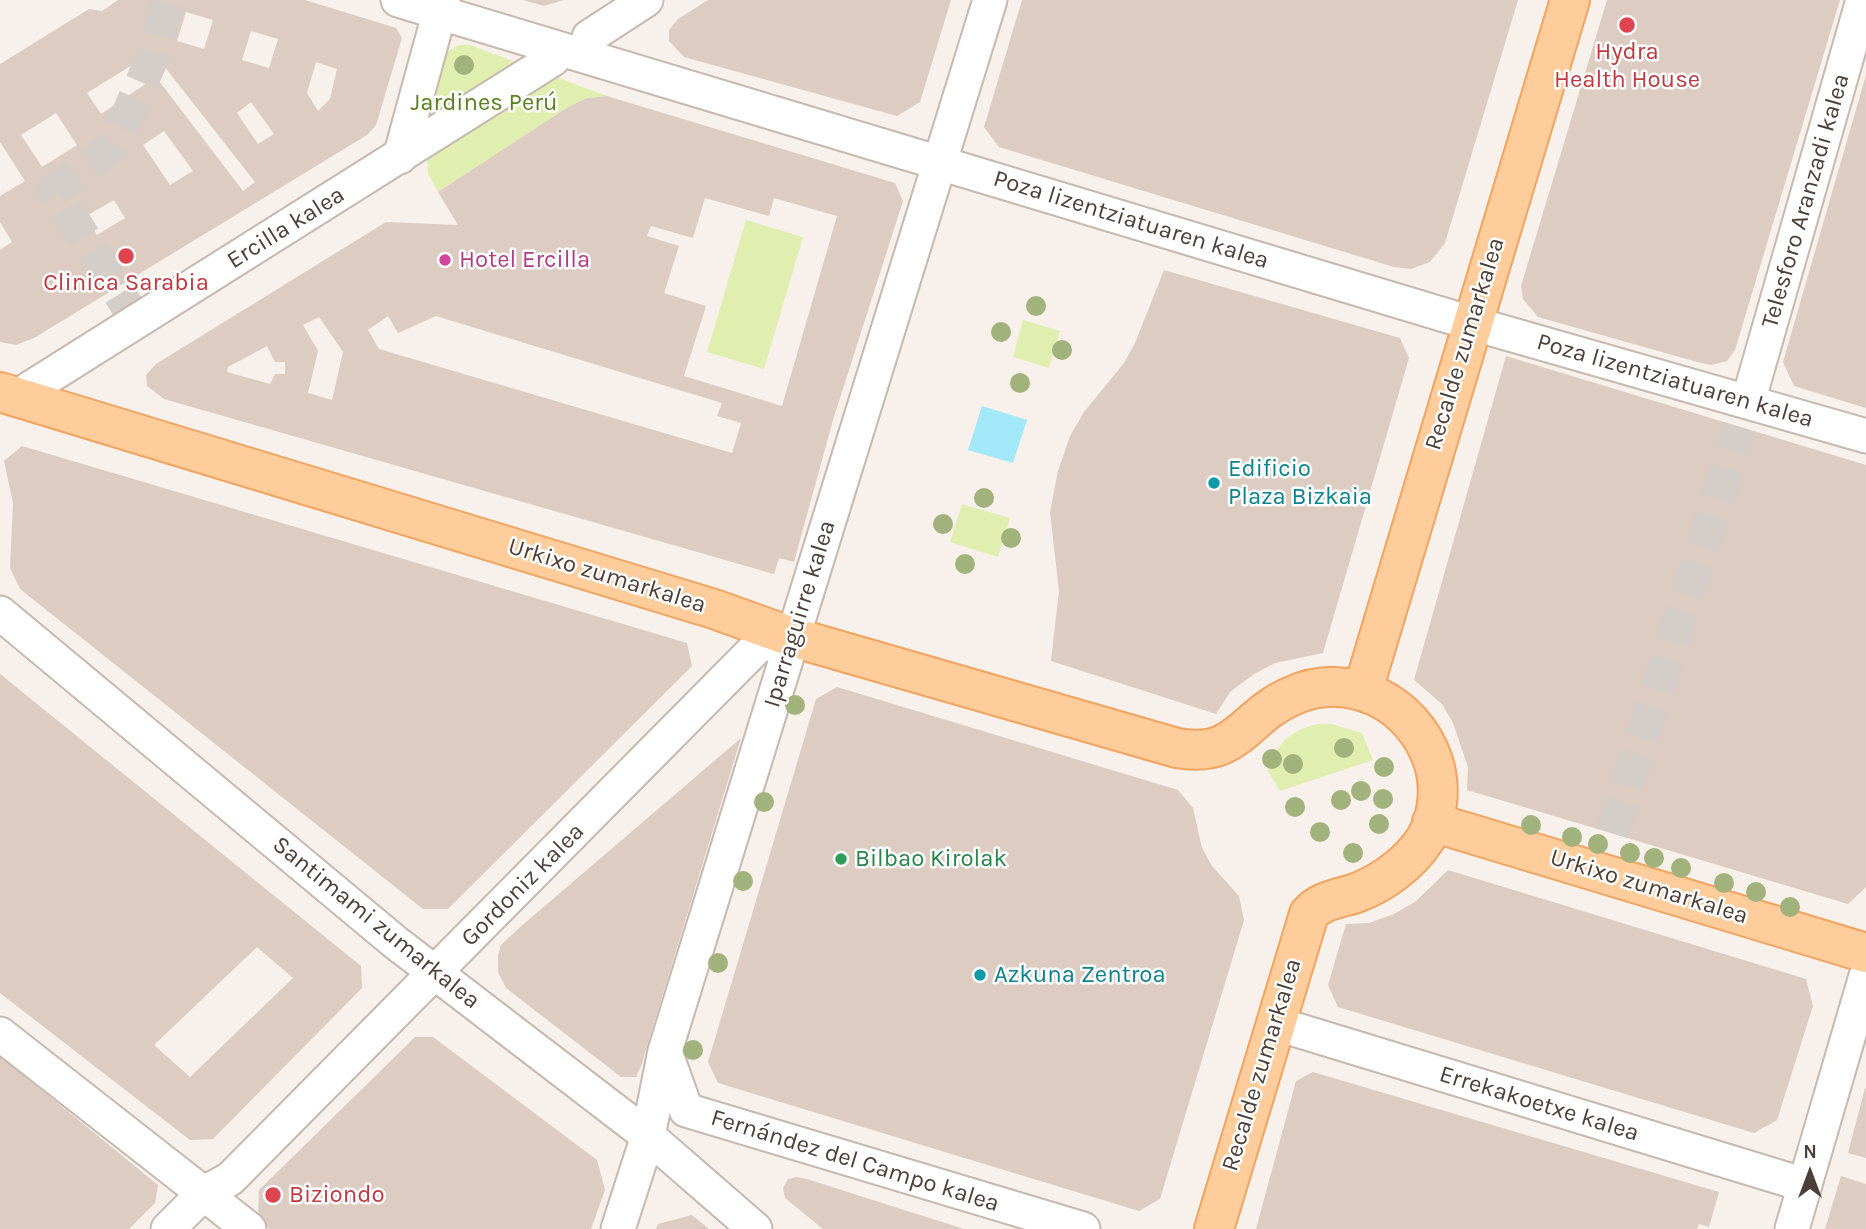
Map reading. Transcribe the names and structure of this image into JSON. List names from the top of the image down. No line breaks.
{"streets":{"main road":["Recalde zumarkalea","Urkixo zumarkalea"],"street":["Telesforo Aranzadi kalea","Poza lizentziatuaren kalea","Ercilla kalea","Iparraguirre kalea","Gordoniz kalea","Santimami zumarkalea","Errekakoetxe kalea","Fernández del Campo kalea"]},"crossings":[["Telesforo Aranzadi kalea","Poza lizentziatuaren kalea"],["Poza lizentziatuaren kalea","Recalde zumarkalea"],["Poza lizentziatuaren kalea","Iparraguirre kalea"],["Ercilla kalea","Urkixo zumarkalea"],["Recalde zumarkalea","Urkixo zumarkalea"],["Recalde zumarkalea","Errekakoetxe kalea"],["Urkixo zumarkalea","Iparraguirre kalea"],["Urkixo zumarkalea","Gordoniz kalea"],["Iparraguirre kalea","Gordoniz kalea"],["Iparraguirre kalea","Santimami zumarkalea"],["Iparraguirre kalea","Fernández del Campo kalea"],["Gordoniz kalea","Santimami zumarkalea"]],"parks":["Jardines Perú"],"places":["Hydra Health House","Clinica Sarabia","Hotel Ercilla","Edificio Plaza Bizkaia","Bilbao Kirolak","Azkuna Zentroa","Biziondo"],"north":"top"}
